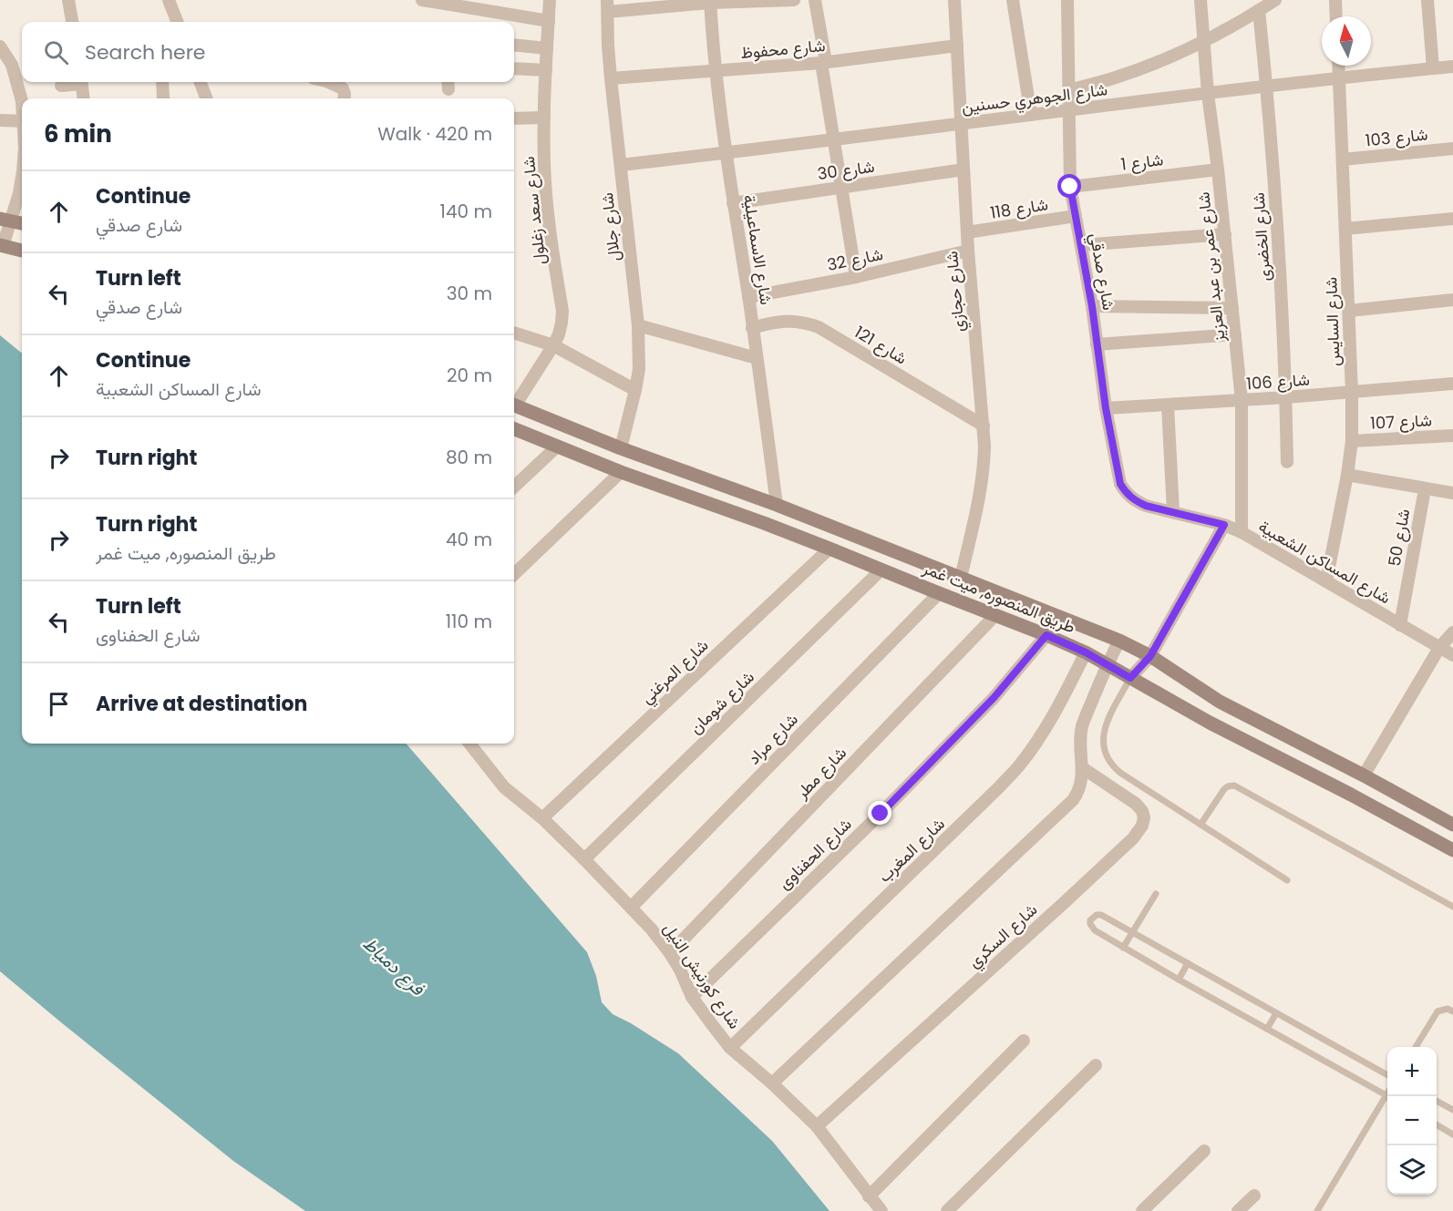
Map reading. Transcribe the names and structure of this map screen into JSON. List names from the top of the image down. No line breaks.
{"streets":{"main road":["طريق المنصوره, ميت غمر"],"street":["شارع محفوظ","شارع الجوهري حسنين","شارع 103","شارع 1","شارع 30","شارع 118","شارع سعد زغلول","شارع جلال","شارع الخضرى","شارع الاسماعيلية","شارع 32","شارع عمر بن عبد العزيز","شارع صدقي","شارع حجازي","شارع السايس","شارع 121","شارع 106","شارع 107","شارع 50","شارع المساكن الشعبية","شارع المرغني","شارع شومان","شارع مراد","شارع مطر","شارع المغرب","شارع الحفناوى","شارع السكري","شارع كورنيش النيل"]},"crossings":[["شارع محفوظ","شارع جلال"],["شارع محفوظ","شارع الاسماعيلية"],["شارع محفوظ","شارع حجازي"],["شارع الجوهري حسنين","شارع جلال"],["شارع الجوهري حسنين","شارع الخضرى"],["شارع الجوهري حسنين","شارع الاسماعيلية"],["شارع الجوهري حسنين","شارع عمر بن عبد العزيز"],["شارع الجوهري حسنين","شارع صدقي"],["شارع الجوهري حسنين","شارع حجازي"],["شارع الجوهري حسنين","شارع السايس"],["شارع 103","شارع السايس"],["شارع 1","شارع عمر بن عبد العزيز"],["شارع 1","شارع صدقي"],["شارع 30","شارع الاسماعيلية"],["شارع 30","شارع حجازي"],["شارع 118","شارع صدقي"],["شارع 118","شارع حجازي"],["شارع جلال","طريق المنصوره, ميت غمر"],["شارع الخضرى","شارع 106"],["شارع الاسماعيلية","شارع 32"],["شارع الاسماعيلية","شارع 121"],["شارع الاسماعيلية","طريق المنصوره, ميت غمر"],["شارع 32","شارع حجازي"],["شارع عمر بن عبد العزيز","شارع 106"],["شارع عمر بن عبد العزيز","شارع المساكن الشعبية"],["شارع صدقي","شارع 106"],["شارع صدقي","شارع المساكن الشعبية"],["شارع حجازي","شارع 121"],["شارع حجازي","طريق المنصوره, ميت غمر"],["شارع السايس","شارع 106"],["شارع السايس","شارع 107"],["شارع السايس","شارع المساكن الشعبية"],["شارع 50","شارع المساكن الشعبية"],["طريق المنصوره, ميت غمر","شارع المرغني"],["طريق المنصوره, ميت غمر","شارع شومان"],["طريق المنصوره, ميت غمر","شارع مراد"],["طريق المنصوره, ميت غمر","شارع مطر"],["طريق المنصوره, ميت غمر","شارع المغرب"],["طريق المنصوره, ميت غمر","شارع الحفناوى"],["شارع المرغني","شارع كورنيش النيل"],["شارع شومان","شارع كورنيش النيل"],["شارع مراد","شارع كورنيش النيل"],["شارع مطر","شارع كورنيش النيل"],["شارع المغرب","شارع كورنيش النيل"],["شارع الحفناوى","شارع كورنيش النيل"],["شارع السكري","شارع كورنيش النيل"]],"water":["فرع دمياط"],"north":"top","page":{"search":"Search here","heading":["6 min","Walk · 420 m"],"list":[["Continue","شارع صدقي","140 m"],["Turn left","شارع صدقي","30 m"],["Continue","شارع المساكن الشعبية","20 m"],["Turn right","80 m"],["Turn right","طريق المنصوره, ميت غمر","40 m"],["Turn left","شارع الحفناوى","110 m"],"Arrive at destination"],"map_buttons":["+","−"]}}
